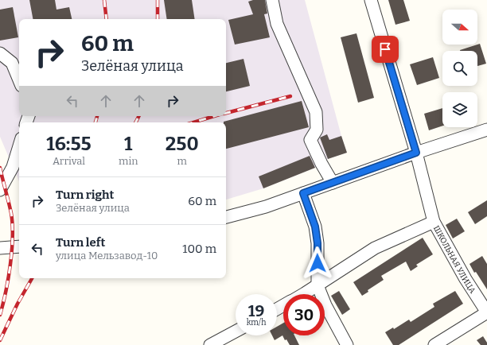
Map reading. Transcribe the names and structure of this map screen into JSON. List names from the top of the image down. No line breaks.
{"streets":{"street":["ШКОЛЬНАЯ УЛИЦА"]},"north":"right","page":{"turn":["60 m","Зелёная улица"],"eta":["16:55","Arrival","1","min","250","m"],"list":[{"name":"Turn right","note":"Зелёная улица","value":"60 m"},{"name":"Turn left","note":"улица Мельзавод-10","value":"100 m"}],"speed":"19 km/h","limit":"30"}}
